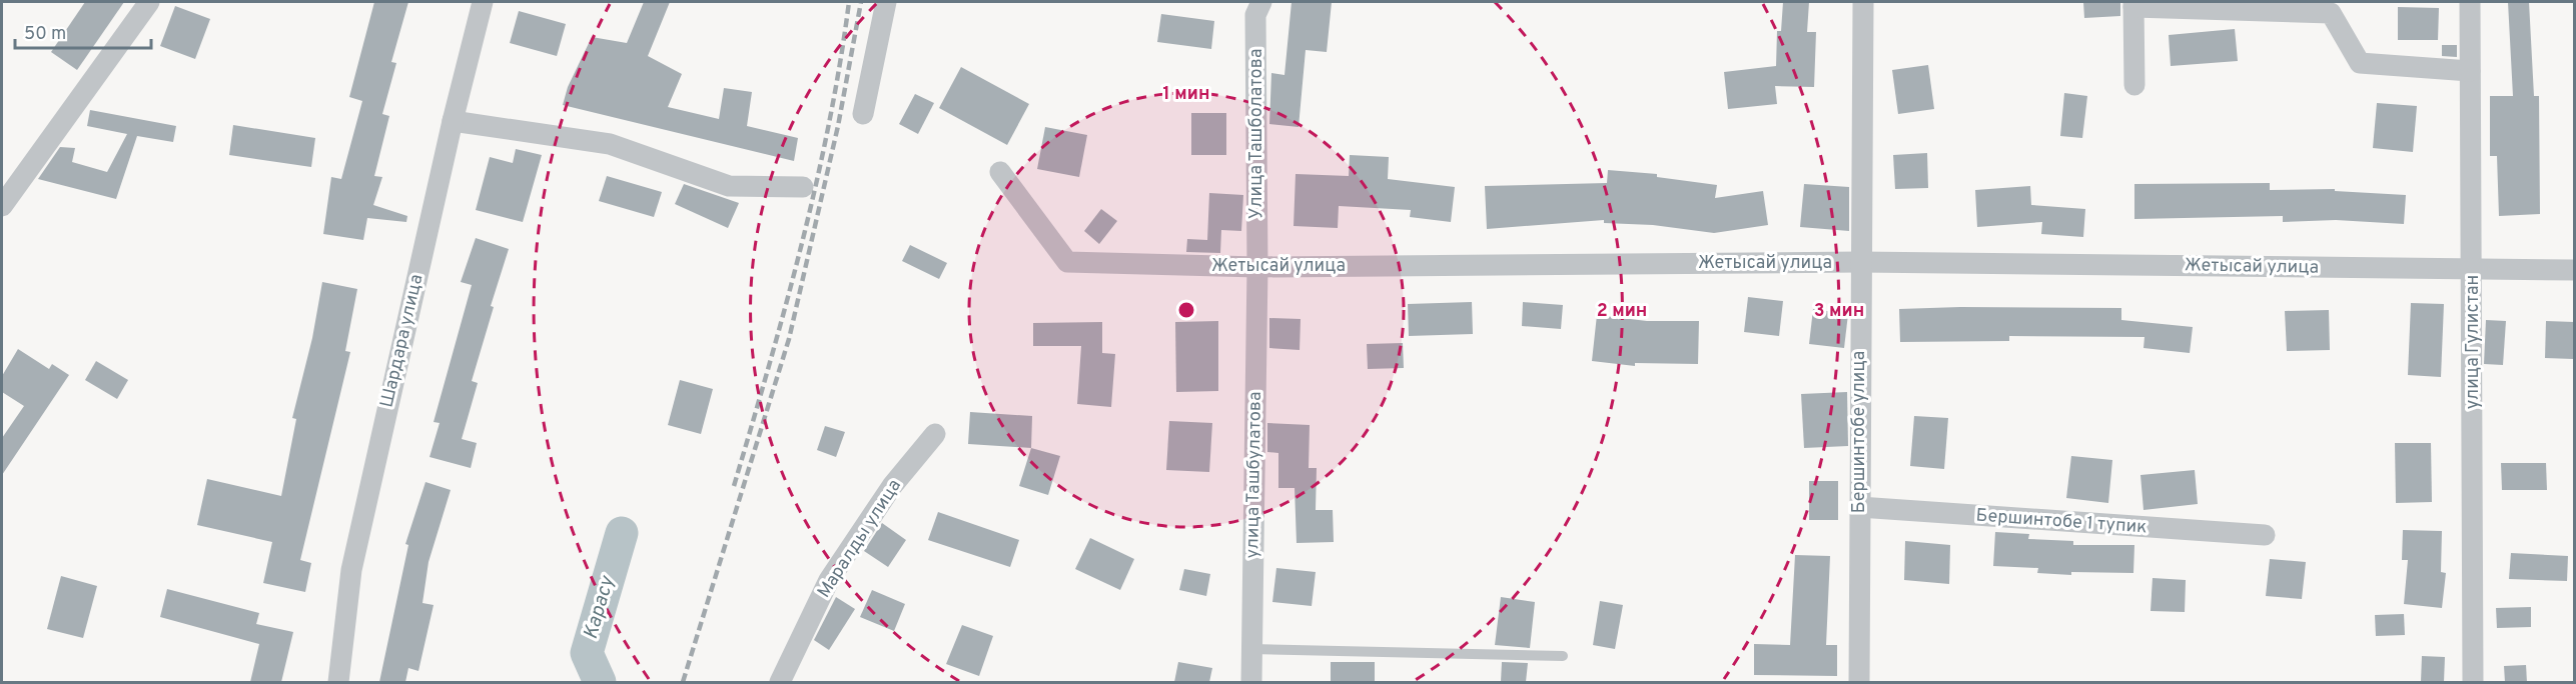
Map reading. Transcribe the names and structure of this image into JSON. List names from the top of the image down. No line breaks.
{"streets":{"street":["Улица Ташболатова","Жетысай улица","Шардара улица","улица Гулистан","Бершинтобе улица","улица Ташбулатова","Бершинтобе 1 тупик","Маралды улица"]},"crossings":[["Улица Ташболатова","Жетысай улица"],["Улица Ташболатова","улица Ташбулатова"],["Жетысай улица","улица Гулистан"],["Жетысай улица","Бершинтобе улица"],["Жетысай улица","улица Ташбулатова"],["Бершинтобе улица","Бершинтобе 1 тупик"]],"water":["Карасу"],"scale_bar":"50 m","rings":["1 мин","2 мин","3 мин"]}
